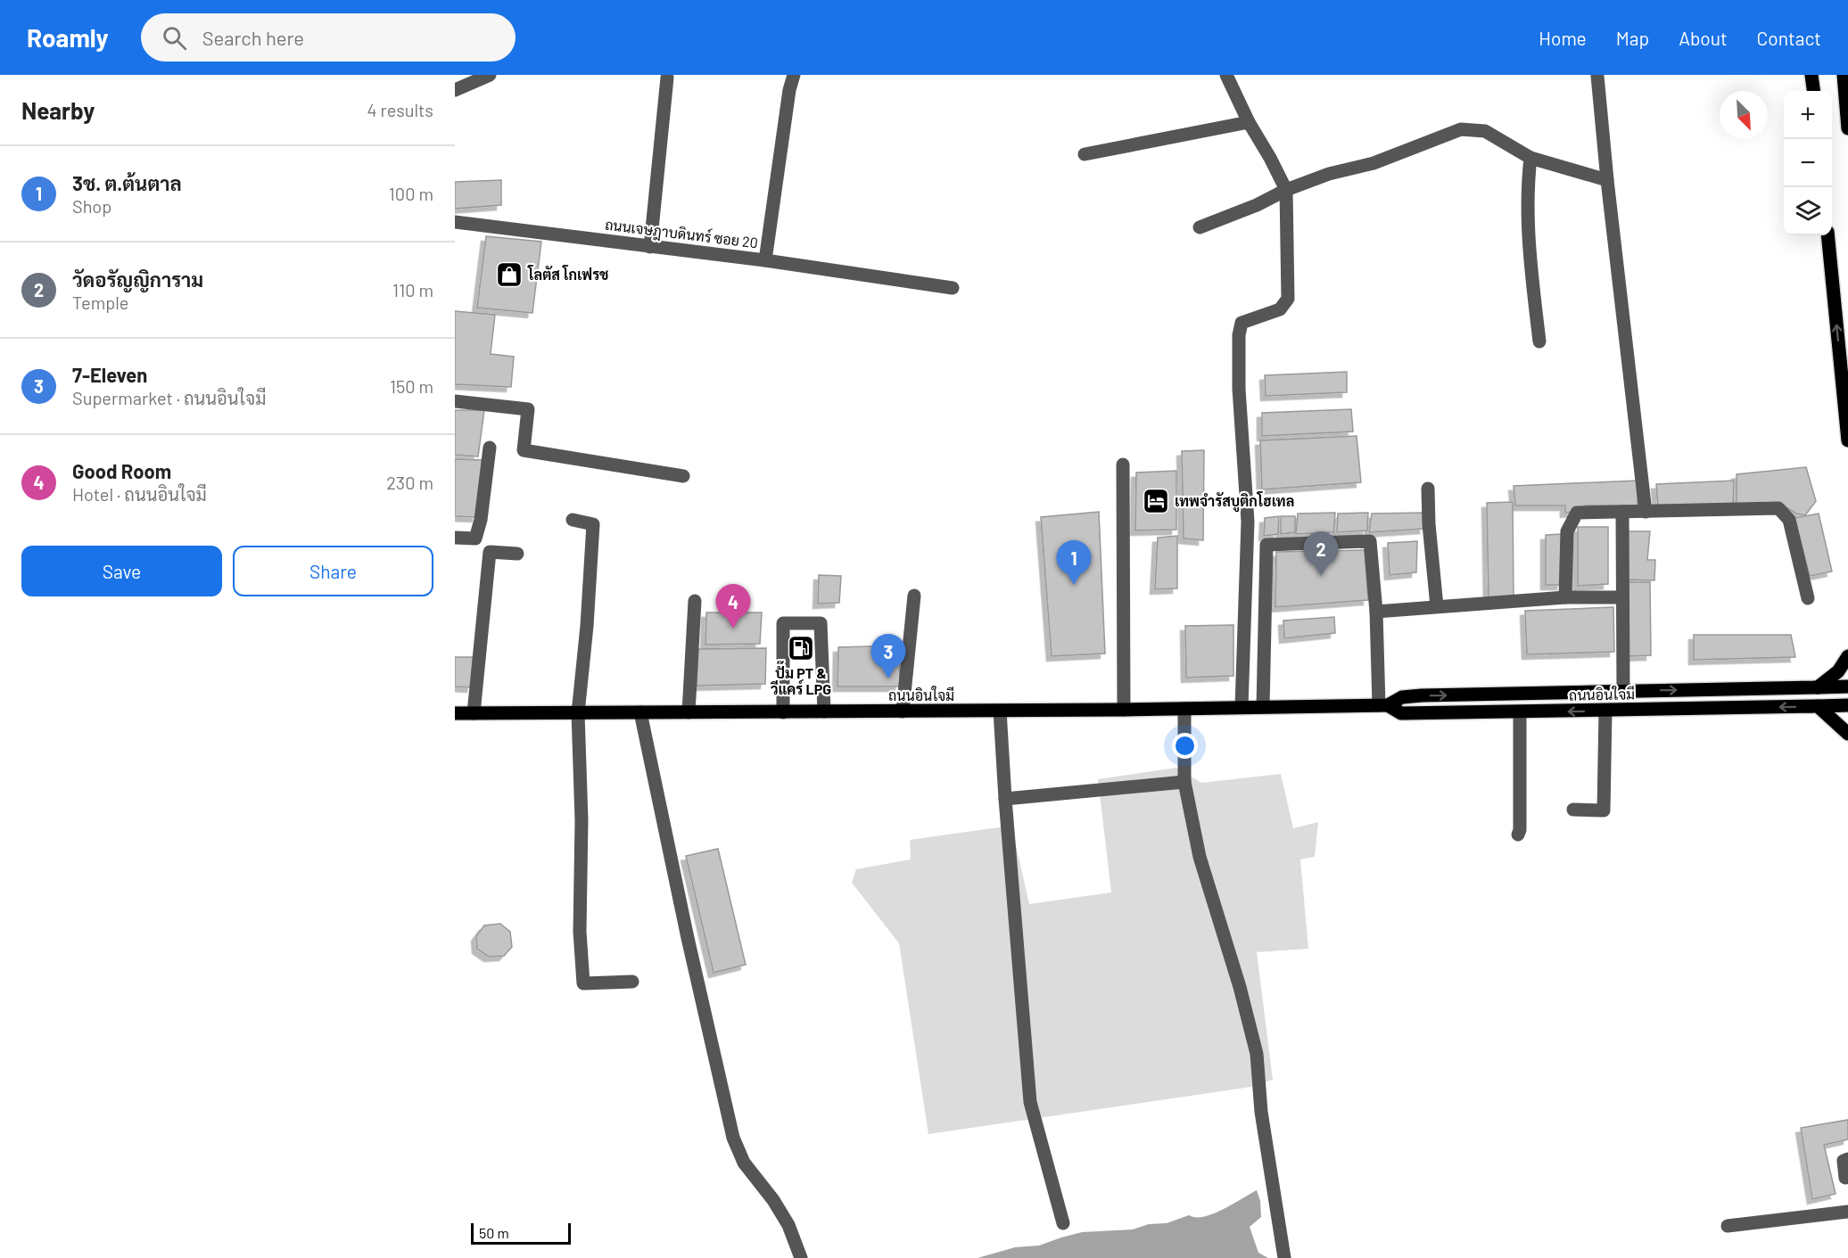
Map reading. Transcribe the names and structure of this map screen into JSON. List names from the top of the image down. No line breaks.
{"streets":{"main road":["ถนนอินใจมี"],"street":["ถนนเจษฎาบดินทร์ ซอย 20"]},"places":{"shop":["โลตัส โกเฟรช"],"hotel":["เทพจำรัสบูติกโฮเทล"],"fuel station":["ปั๊ม PT & วีแคร์ LPG"]},"scale_bar":"50 m","north":"bottom right","page":{"header":"Roamly","search":"Search here","nav":["Home","Map","About","Contact"],"heading":["Nearby","4 results"],"map_buttons":["+","−"],"list":[{"mark":"1","name":"3ช. ต.ต้นตาล","note":"Shop","value":"100 m"},{"mark":"2","name":"วัดอรัญญิการาม","note":"Temple","value":"110 m"},{"mark":"3","name":"7-Eleven","note":"Supermarket · ถนนอินใจมี","value":"150 m"},{"mark":"4","name":"Good Room","note":"Hotel · ถนนอินใจมี","value":"230 m"}],"buttons":["Save","Share"],"pins":["2","1","4","3"],"scale":"50 m"}}
